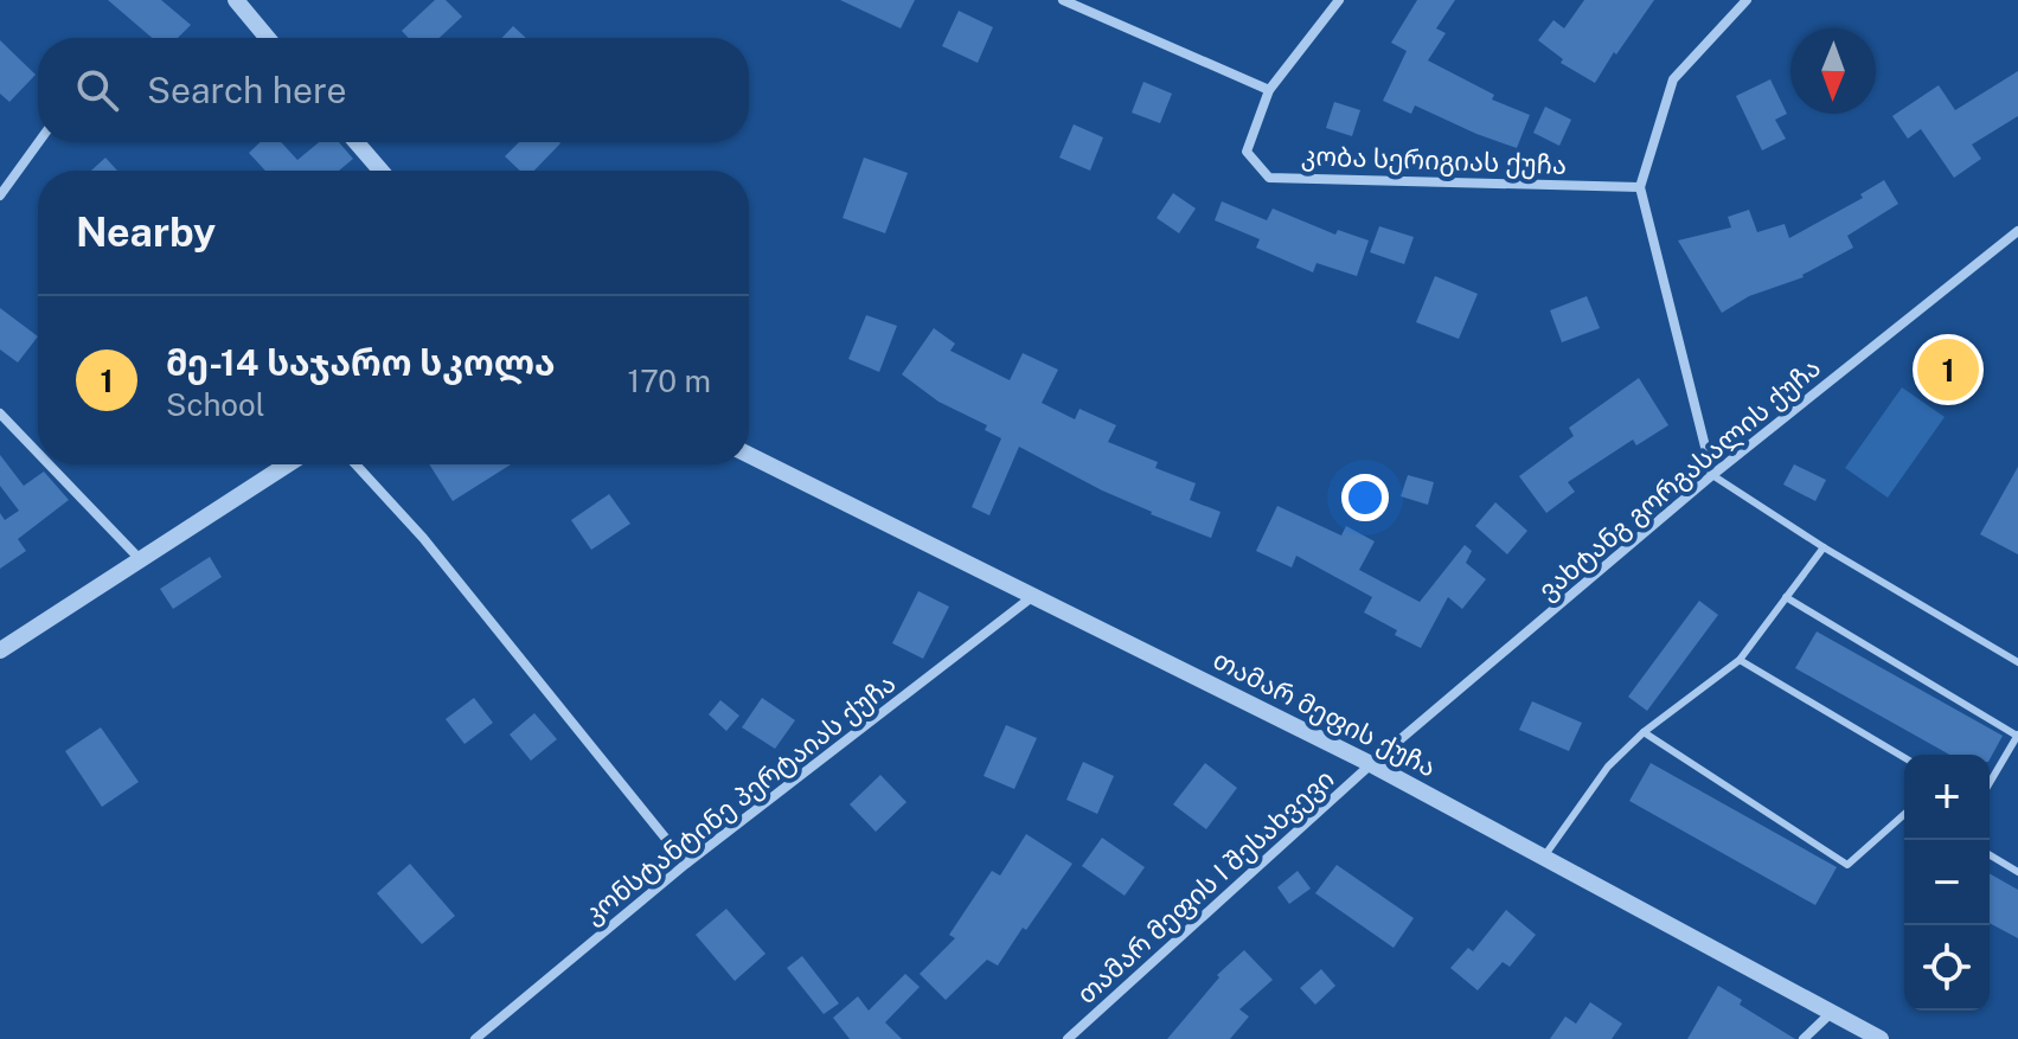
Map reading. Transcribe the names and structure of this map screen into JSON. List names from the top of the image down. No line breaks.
{"streets":{"street":["კობა სერიგიას ქუჩა","ვახტანგ გორგასალის ქუჩა","თამარ მეფის ქუჩა","კონსტანტინე პერტაიას ქუჩა","თამარ მეფის I შესახვევი"]},"crossings":[["ვახტანგ გორგასალის ქუჩა","თამარ მეფის ქუჩა"],["ვახტანგ გორგასალის ქუჩა","თამარ მეფის I შესახვევი"],["თამარ მეფის ქუჩა","კონსტანტინე პერტაიას ქუჩა"],["თამარ მეფის ქუჩა","თამარ მეფის I შესახვევი"]],"north":"bottom","page":{"search":"Search here","heading":"Nearby","list":[{"mark":"1","name":"მე-14 საჯარო სკოლა","note":"School","value":"170 m"}],"pins":"1","map_buttons":["+","−"]}}
